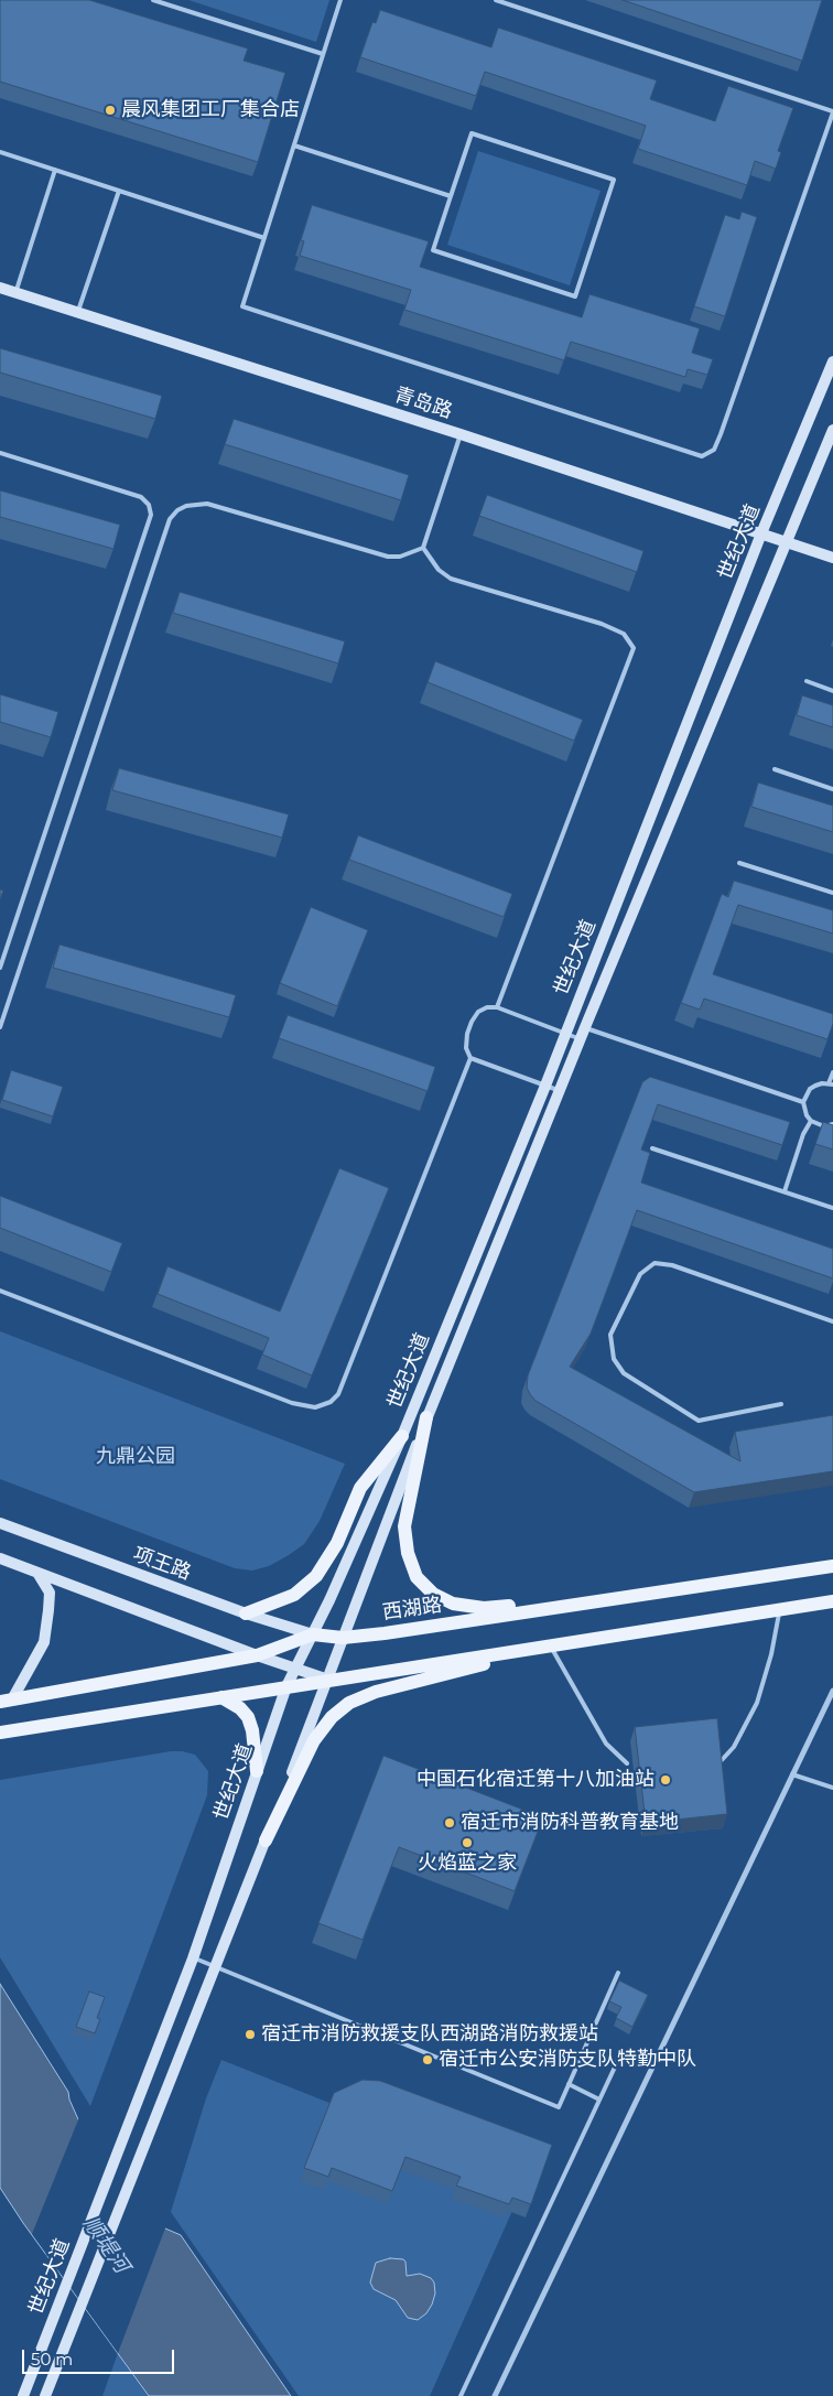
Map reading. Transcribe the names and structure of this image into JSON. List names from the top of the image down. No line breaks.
{"streets":{"main road":["西湖路"],"street":["青岛路","世纪大道","项王路"]},"crossings":[["青岛路","世纪大道"],["世纪大道","项王路"],["世纪大道","西湖路"],["项王路","西湖路"]],"water":["顺堤河"],"parks":["九鼎公园"],"places":["晨风集团工厂集合店","中国石化宿迁第十八加油站","宿迁市消防科普教育基地","火焰蓝之家","宿迁市消防救援支队西湖路消防救援站","宿迁市公安消防支队特勤中队"],"scale_bar":"50 m"}
